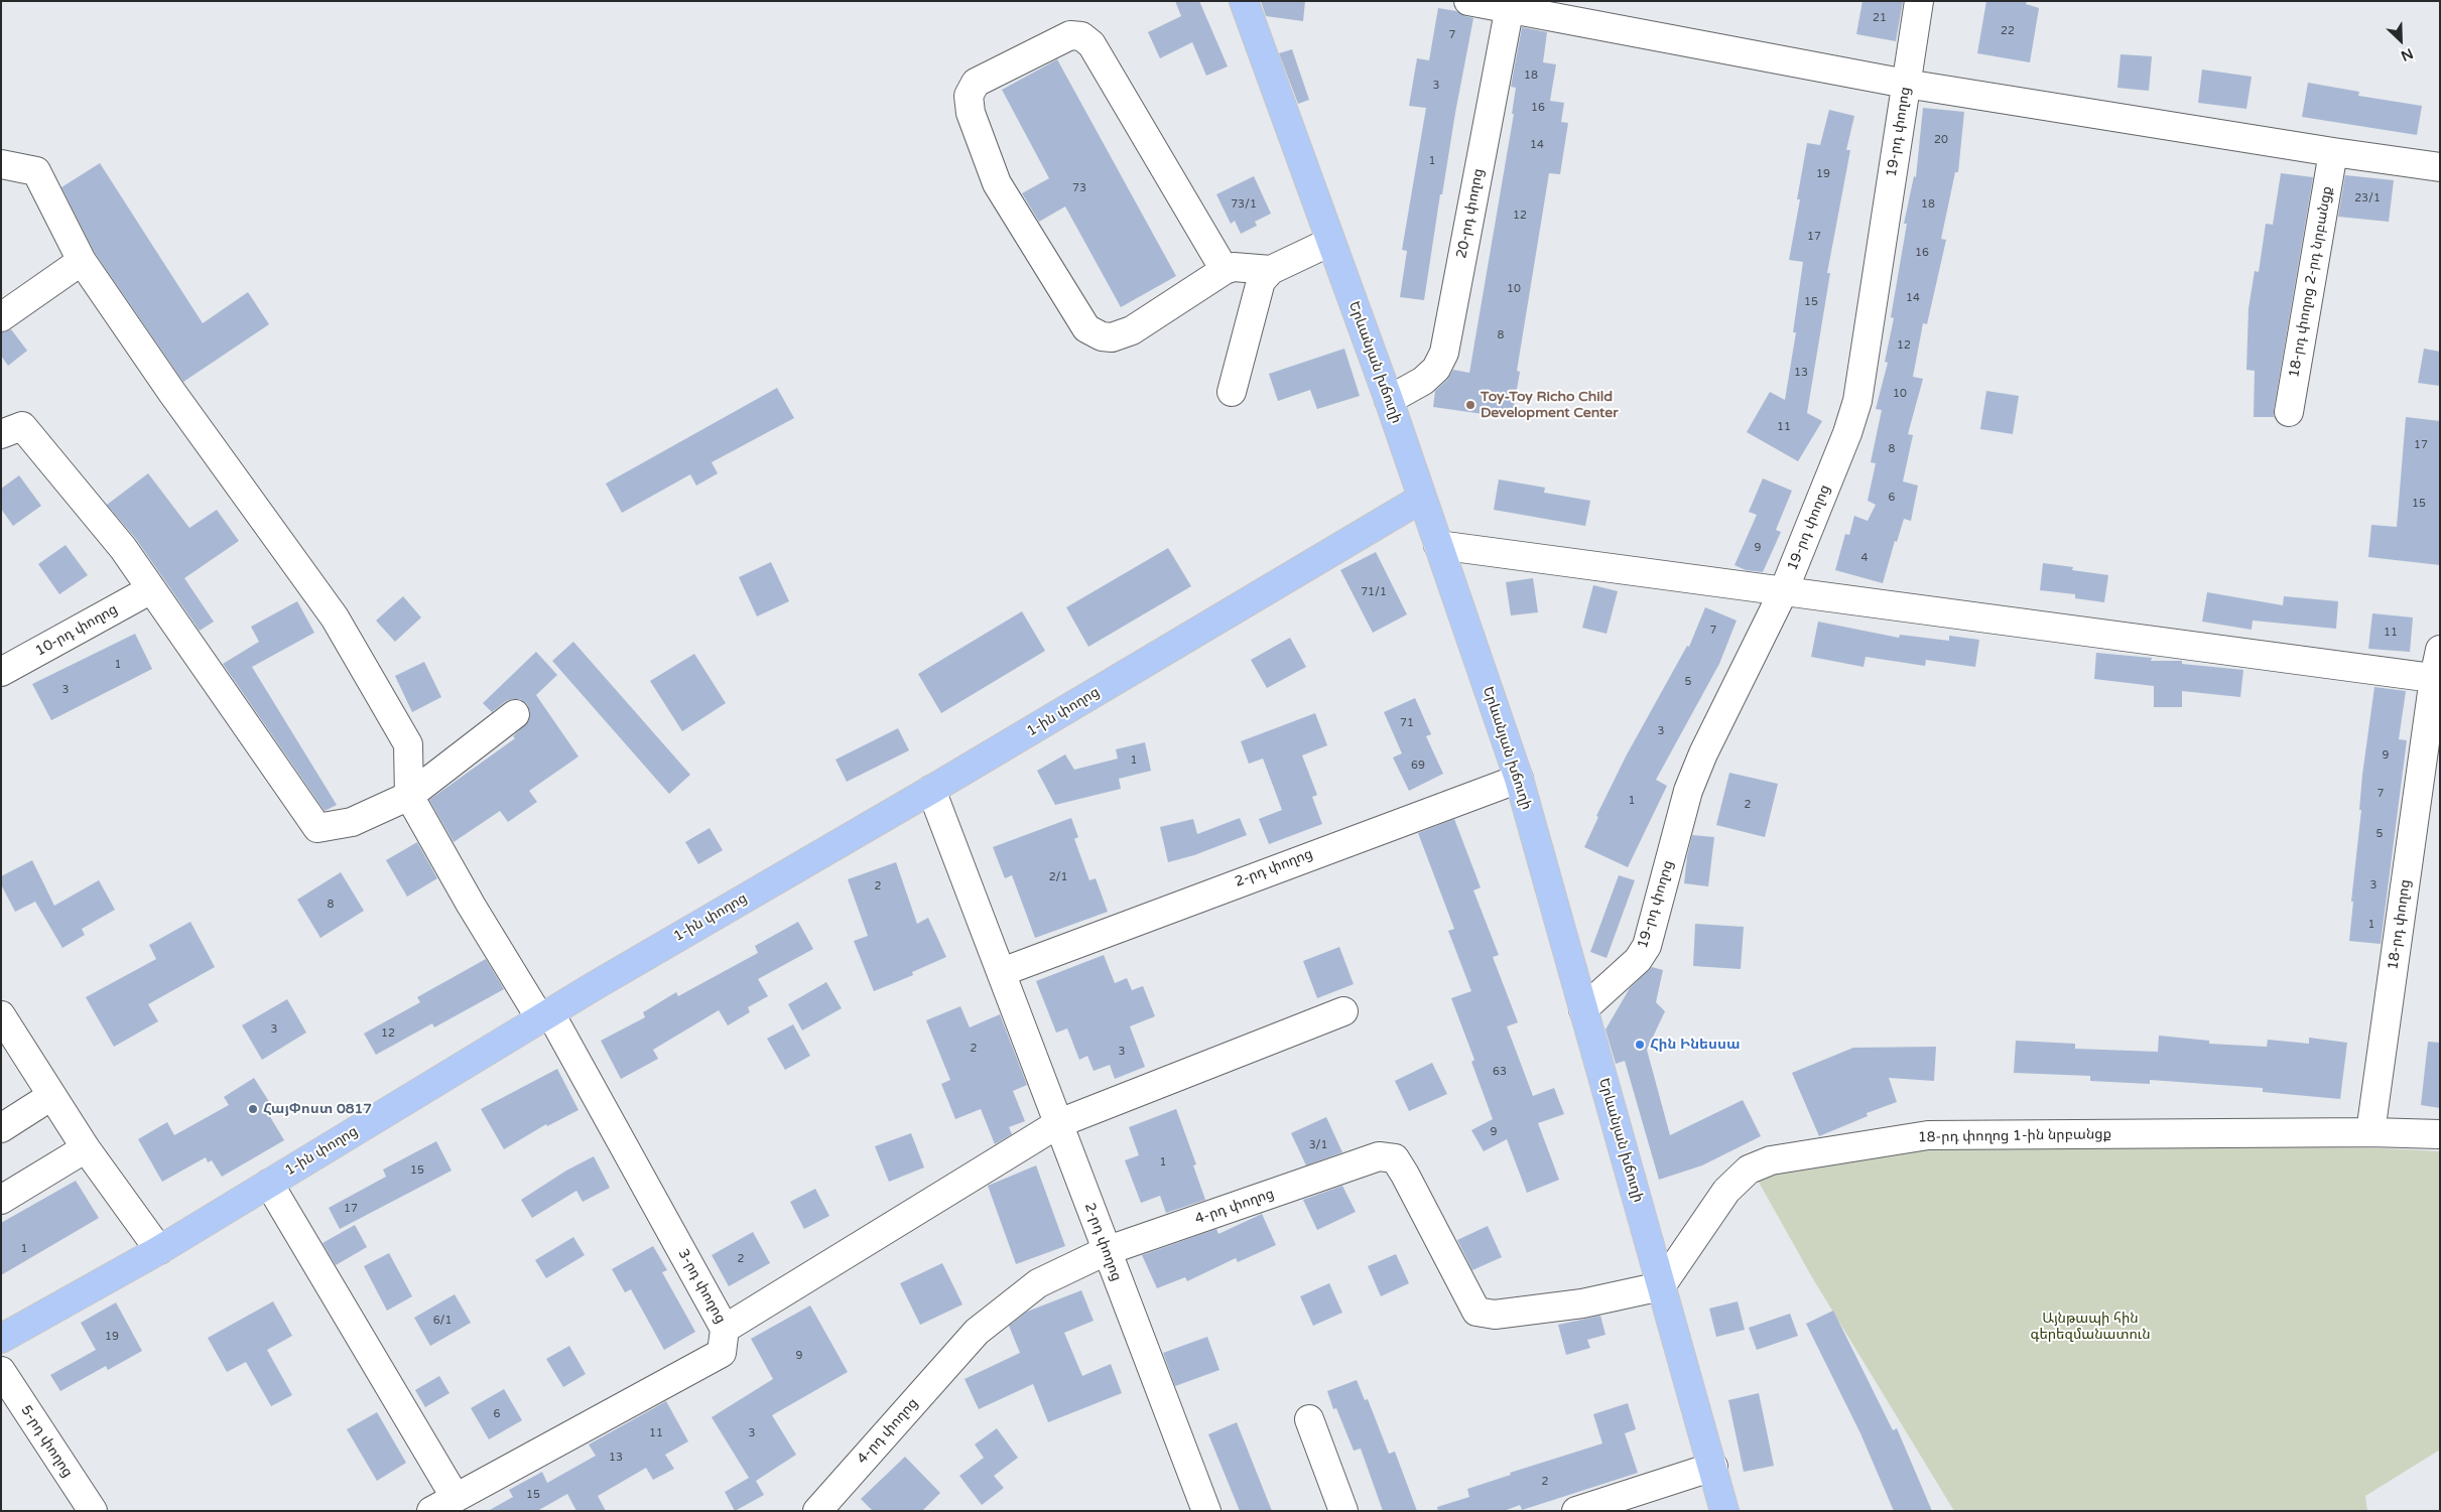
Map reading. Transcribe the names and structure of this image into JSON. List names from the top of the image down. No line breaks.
{"streets":{"main road":["Երևանյան խճուղի","1-ին փողոց"],"street":["19-րդ փողոց","20-րդ փողոց","18-րդ փողոց 2-րդ նրբանցք","10-րդ փողոց","2-րդ փողոց","18-րդ փողոց","18-րդ փողոց 1-ին նրբանցք","4-րդ փողոց","3-րդ փողոց","5-րդ փողոց"]},"crossings":[["19-րդ փողոց","Երևանյան խճուղի"],["20-րդ փողոց","Երևանյան խճուղի"],["Երևանյան խճուղի","1-ին փողոց"],["Երևանյան խճուղի","2-րդ փողոց"],["Երևանյան խճուղի","18-րդ փողոց 1-ին նրբանցք"],["Երևանյան խճուղի","4-րդ փողոց"],["1-ին փողոց","2-րդ փողոց"],["1-ին փողոց","3-րդ փողոց"],["2-րդ փողոց","4-րդ փողոց"],["18-րդ փողոց","18-րդ փողոց 1-ին նրբանցք"],["18-րդ փողոց 1-ին նրբանցք","4-րդ փողոց"]],"parks":["Այնթապի հին գերեզմանատուն"],"places":["Toy-Toy Richo Child Development Center","Հին Ինեսսա","ՀայՓոստ 0817"],"house_numbers":["21","22","7","18","3","16","20","14","1","19","73","23/1","73/1","18","12","17","16","10","14","15","8","12","13","10","11","17","8","6","15","9","4","71/1","7","11","1","5","3","71","3","9","1","69","7","1","2","5","2/1","3","2","8","1","3","12","2","3","63","9","3/1","1","15","17","1","2","6/1","19","9","6","11","3","13","2","15"],"north":"bottom right"}
